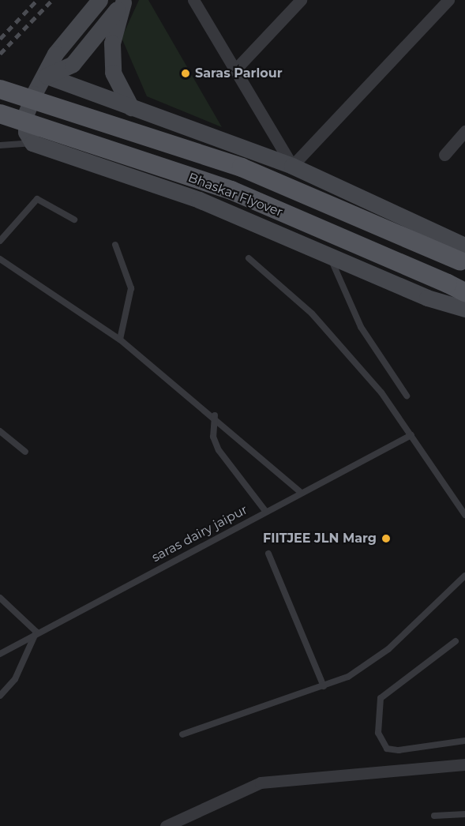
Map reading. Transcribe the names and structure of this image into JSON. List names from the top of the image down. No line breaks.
{"streets":{"main road":["Bhaskar Flyover"],"lane":["saras dairy jaipur"]},"places":["Saras Parlour","FIITJEE JLN Marg"]}
